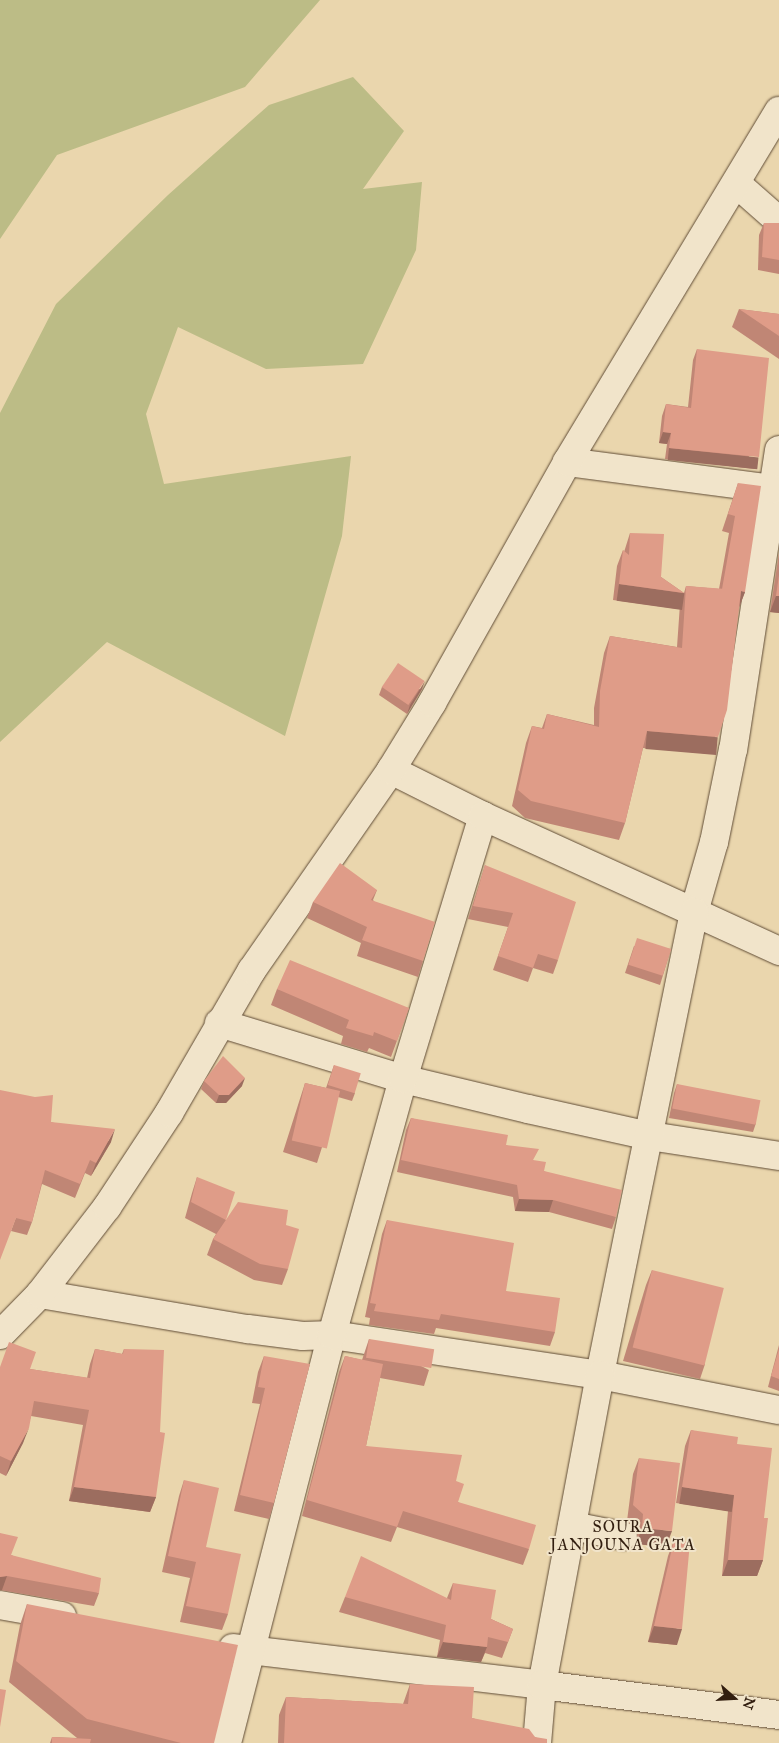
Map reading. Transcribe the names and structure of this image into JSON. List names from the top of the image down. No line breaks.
{"districts":["SOURA JANJOUNA GATA"],"north":"right"}
